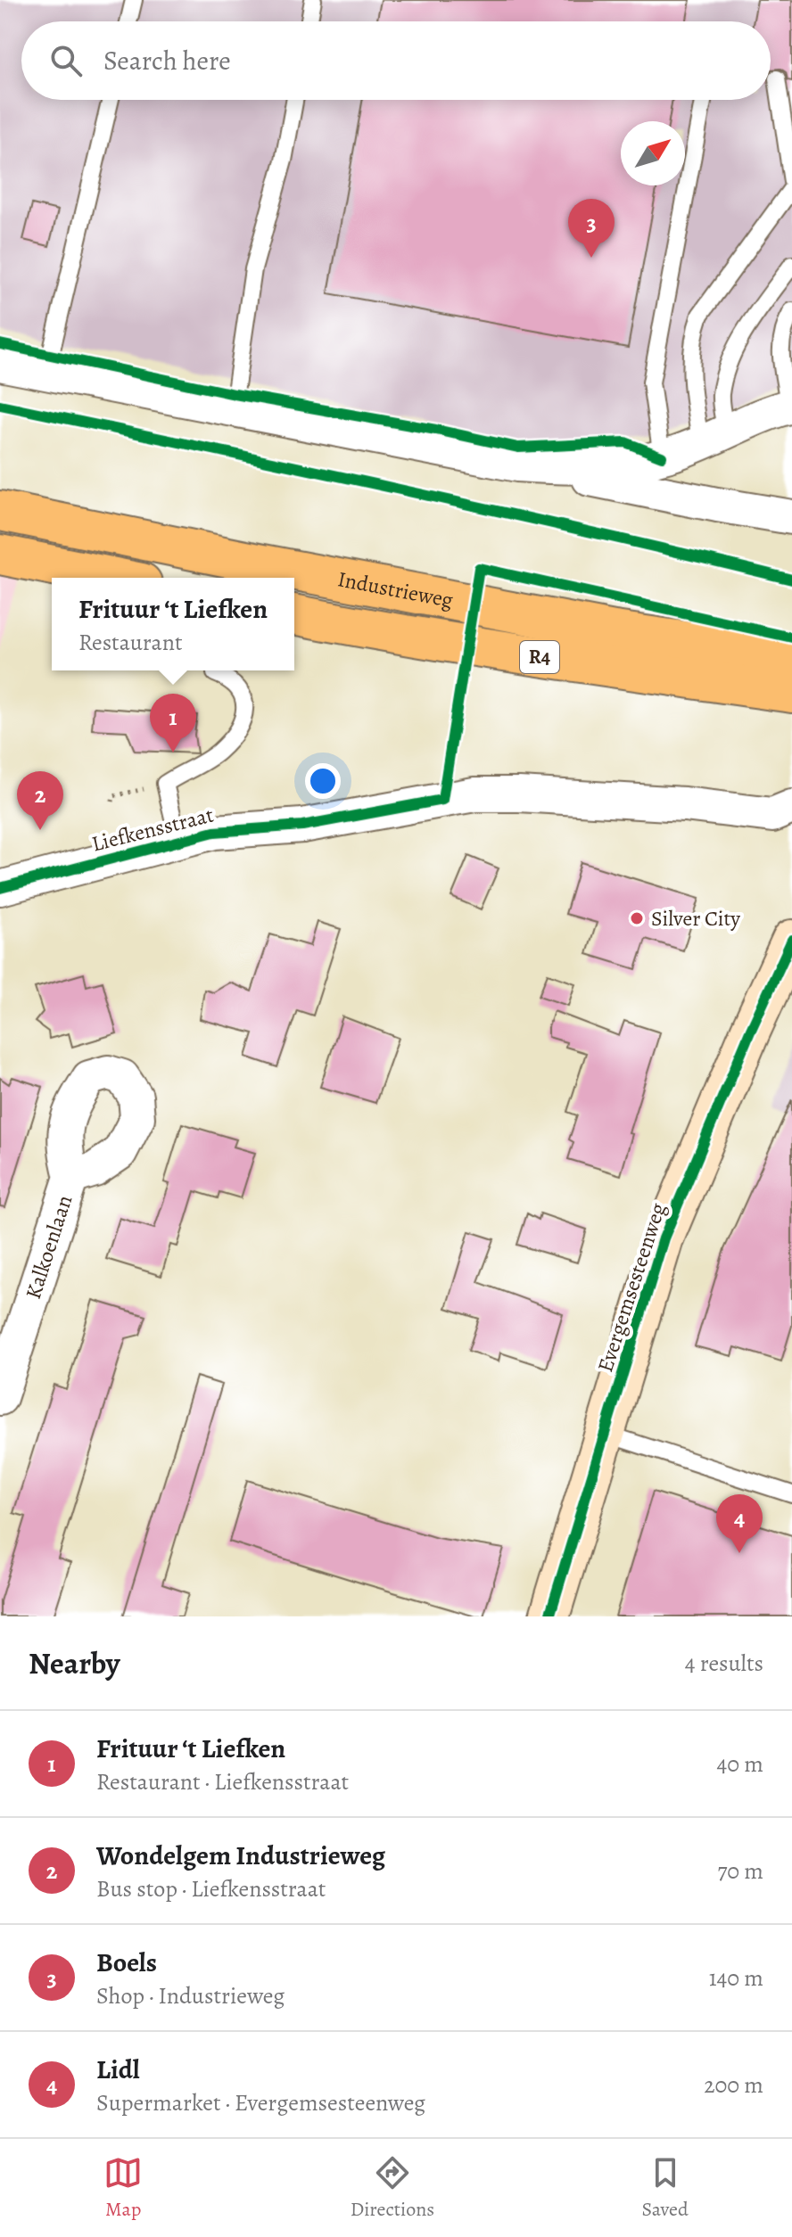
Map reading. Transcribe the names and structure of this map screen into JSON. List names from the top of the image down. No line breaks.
{"streets":{"highway":["Industrieweg","R4"],"street":["Liefkensstraat","Kalkoenlaan","Evergemsesteenweg"]},"places":["Silver City"],"north":"top right","page":{"search":"Search here","pins":["3","1","2","4"],"popup":["Frituur ‘t Liefken","Restaurant"],"heading":["Nearby","4 results"],"list":[{"mark":"1","name":"Frituur ‘t Liefken","note":"Restaurant · Liefkensstraat","value":"40 m"},{"mark":"2","name":"Wondelgem Industrieweg","note":"Bus stop · Liefkensstraat","value":"70 m"},{"mark":"3","name":"Boels","note":"Shop · Industrieweg","value":"140 m"},{"mark":"4","name":"Lidl","note":"Supermarket · Evergemsesteenweg","value":"200 m"}],"nav":["Map","Directions","Saved"]}}
